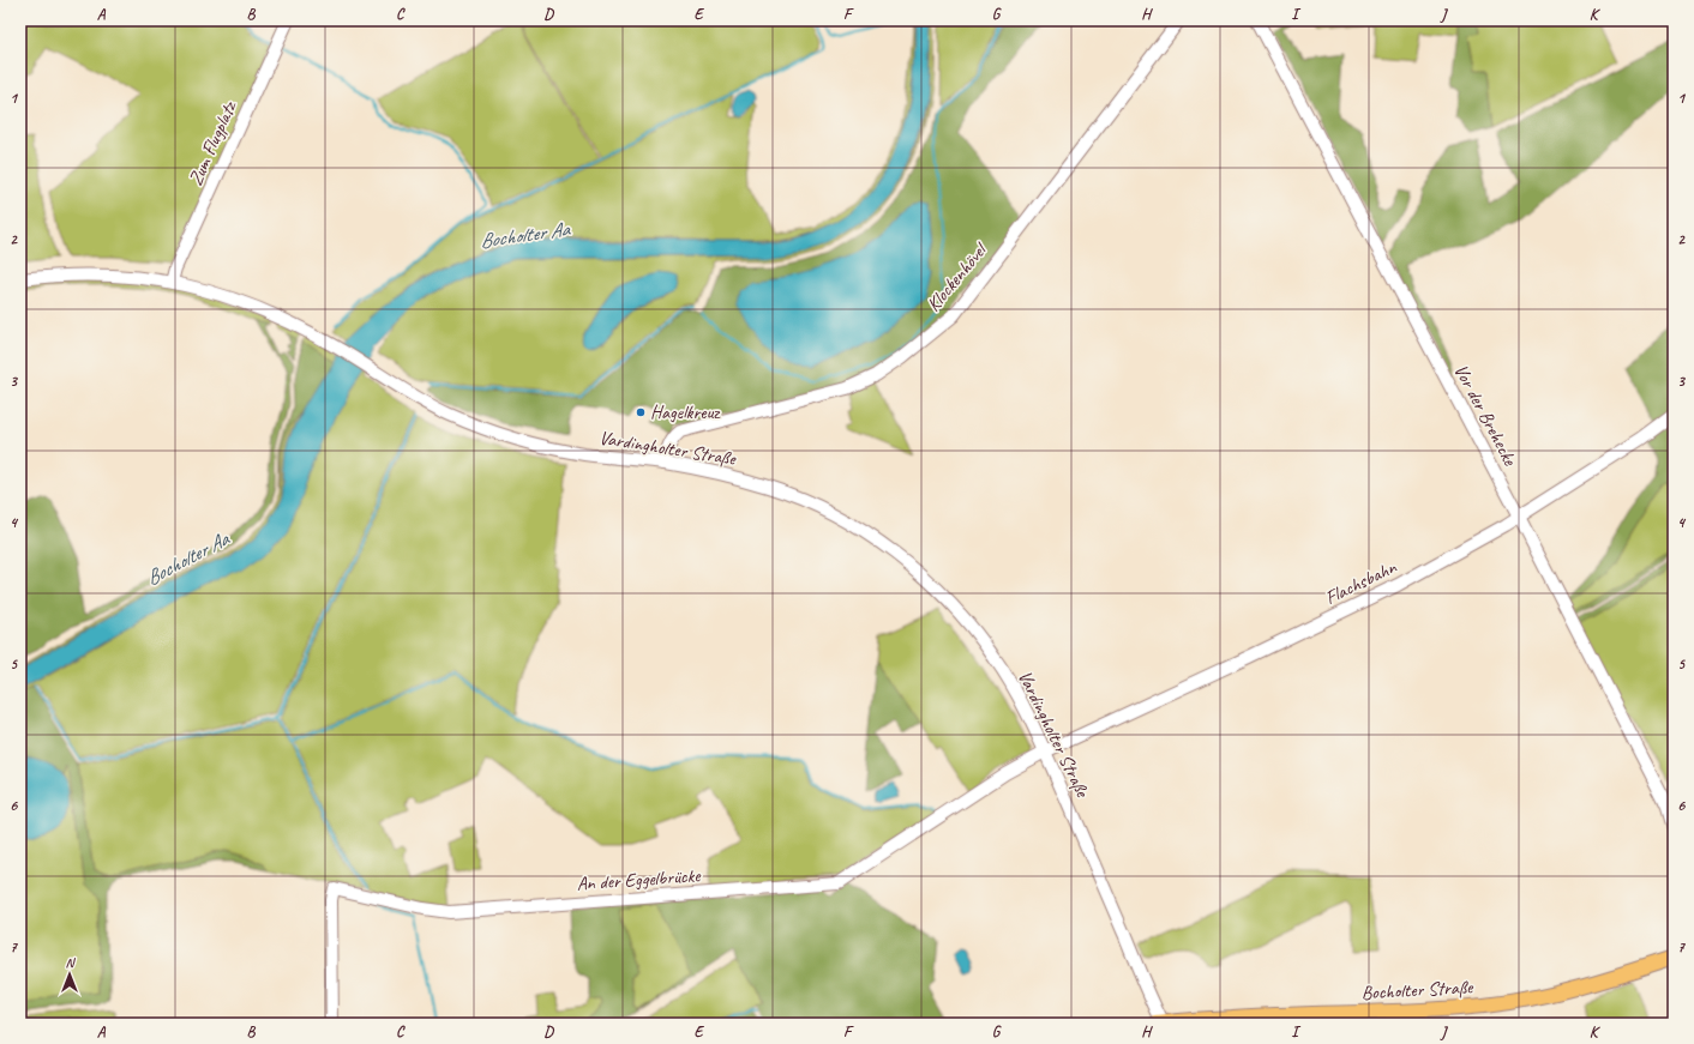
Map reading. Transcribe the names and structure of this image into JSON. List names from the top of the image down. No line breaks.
{"streets":{"main road":["Bocholter Straße"],"street":["Zum Flugplatz","Klockenhövel","Vor der Brehecke","Vardingholter Straße","Flachsbahn","An der Eggelbrücke"]},"crossings":[["Zum Flugplatz","Vardingholter Straße"],["Klockenhövel","Vardingholter Straße"],["Vor der Brehecke","Flachsbahn"],["Vardingholter Straße","Flachsbahn"],["Vardingholter Straße","An der Eggelbrücke"],["Vardingholter Straße","Bocholter Straße"],["Flachsbahn","An der Eggelbrücke"]],"water":["Bocholter Aa"],"places":["Hagelkreuz"],"north":"top","grid":{"columns":["A","B","C","D","E","F","G","H","I","J","K"],"rows":["1","2","3","4","5","6","7"]}}
